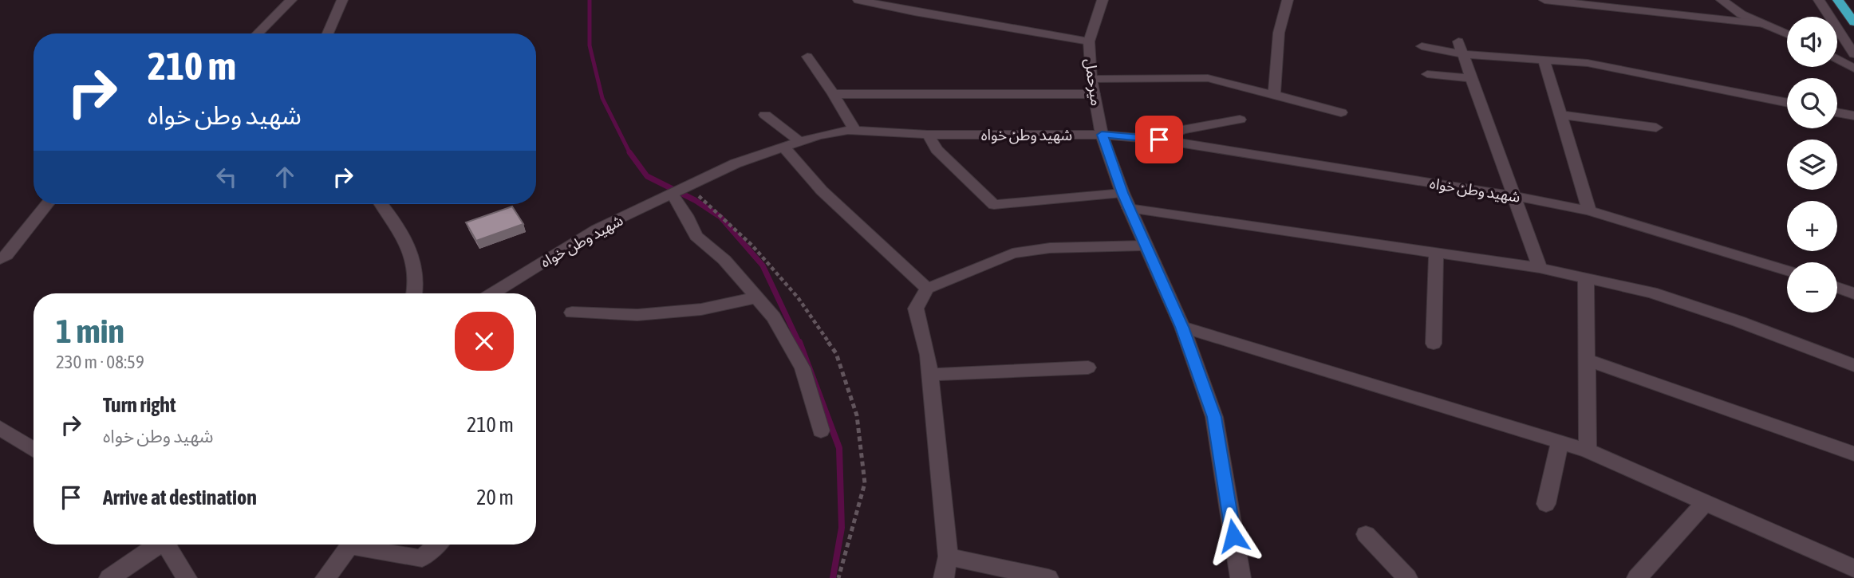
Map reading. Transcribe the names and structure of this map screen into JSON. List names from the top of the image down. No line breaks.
{"streets":{"street":["میرحمل","شهید وطن خواه"]},"crossings":[["میرحمل","شهید وطن خواه"]],"page":{"map_buttons":["+","−"],"turn":["210 m","شهید وطن خواه"],"heading":["1 min","230 m · 08:59"],"list":[{"name":"Turn right","note":"شهید وطن خواه","value":"210 m"},{"name":"Arrive at destination","value":"20 m"}]}}
